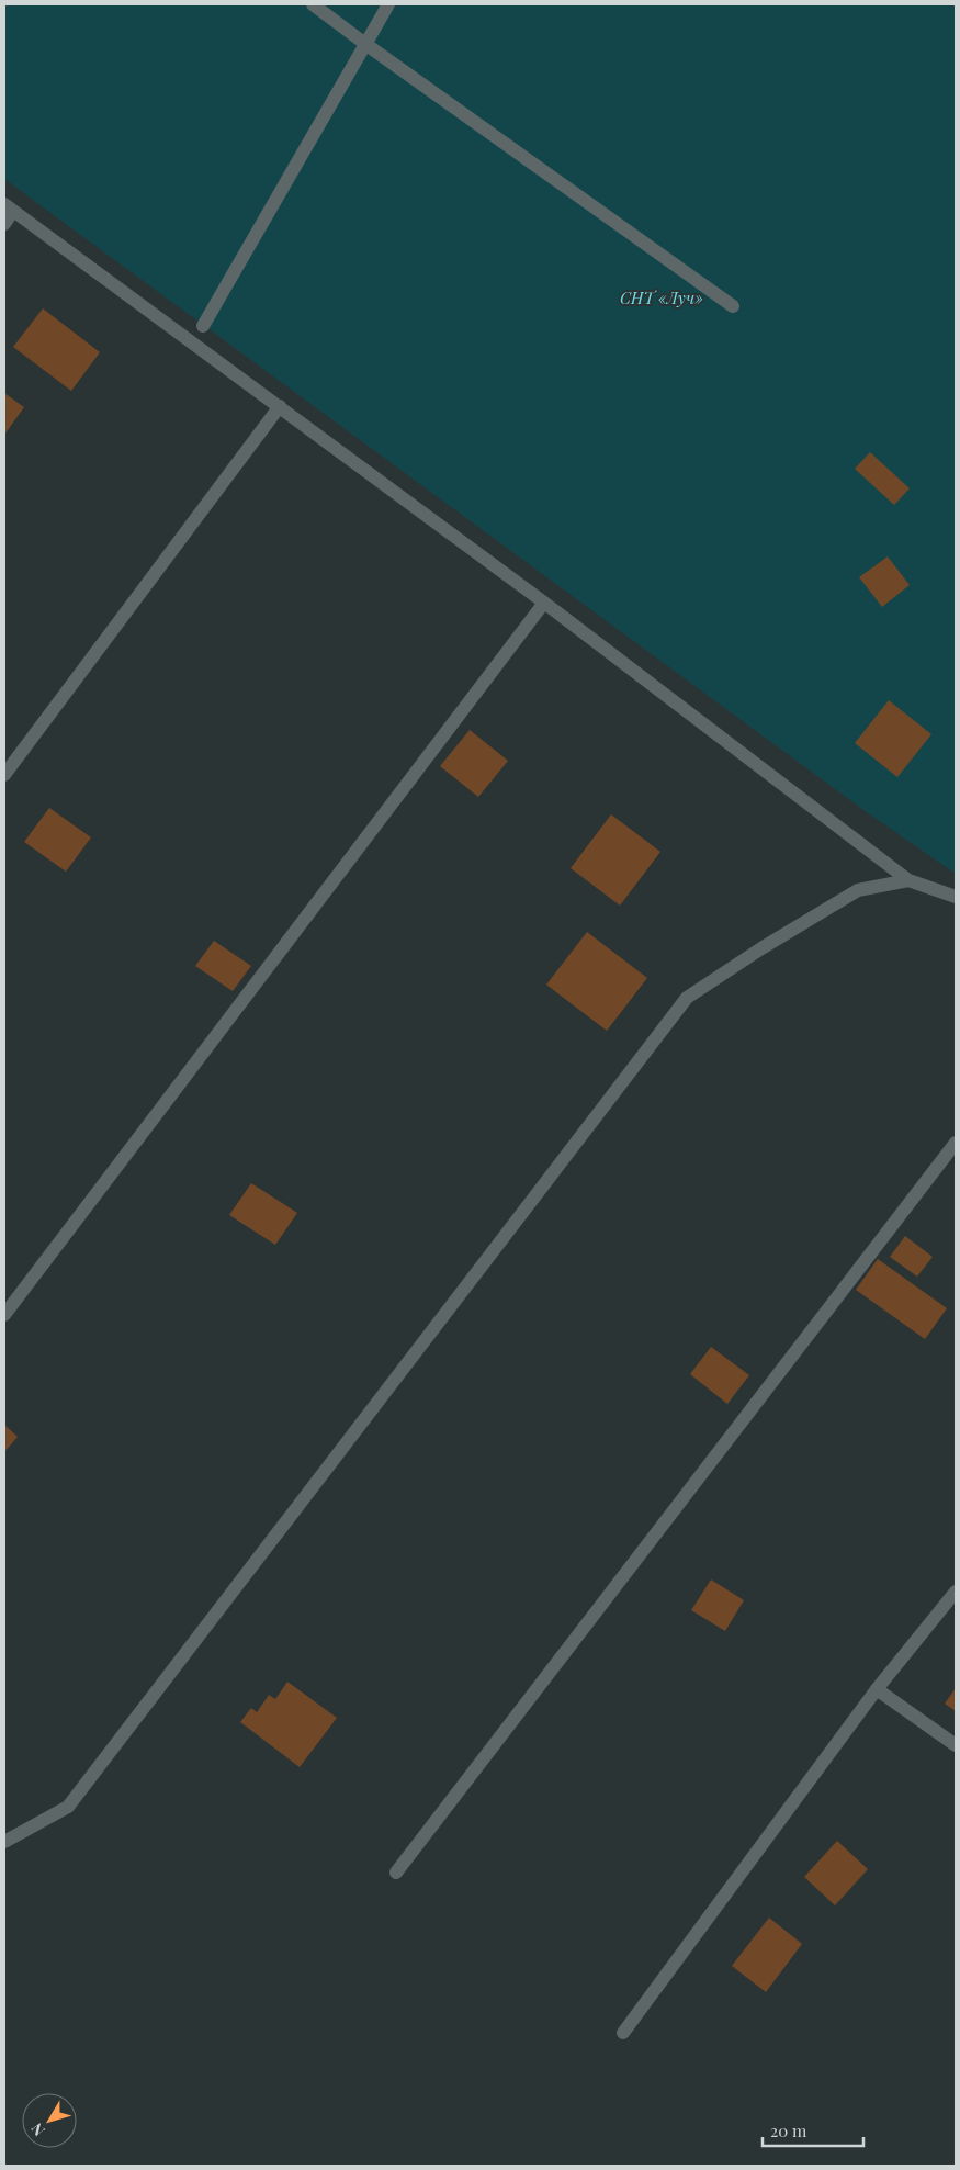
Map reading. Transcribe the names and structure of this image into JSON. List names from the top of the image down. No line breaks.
{"parks":["СНТ «Луч»"],"scale_bar":"20 m","north":"bottom left"}
